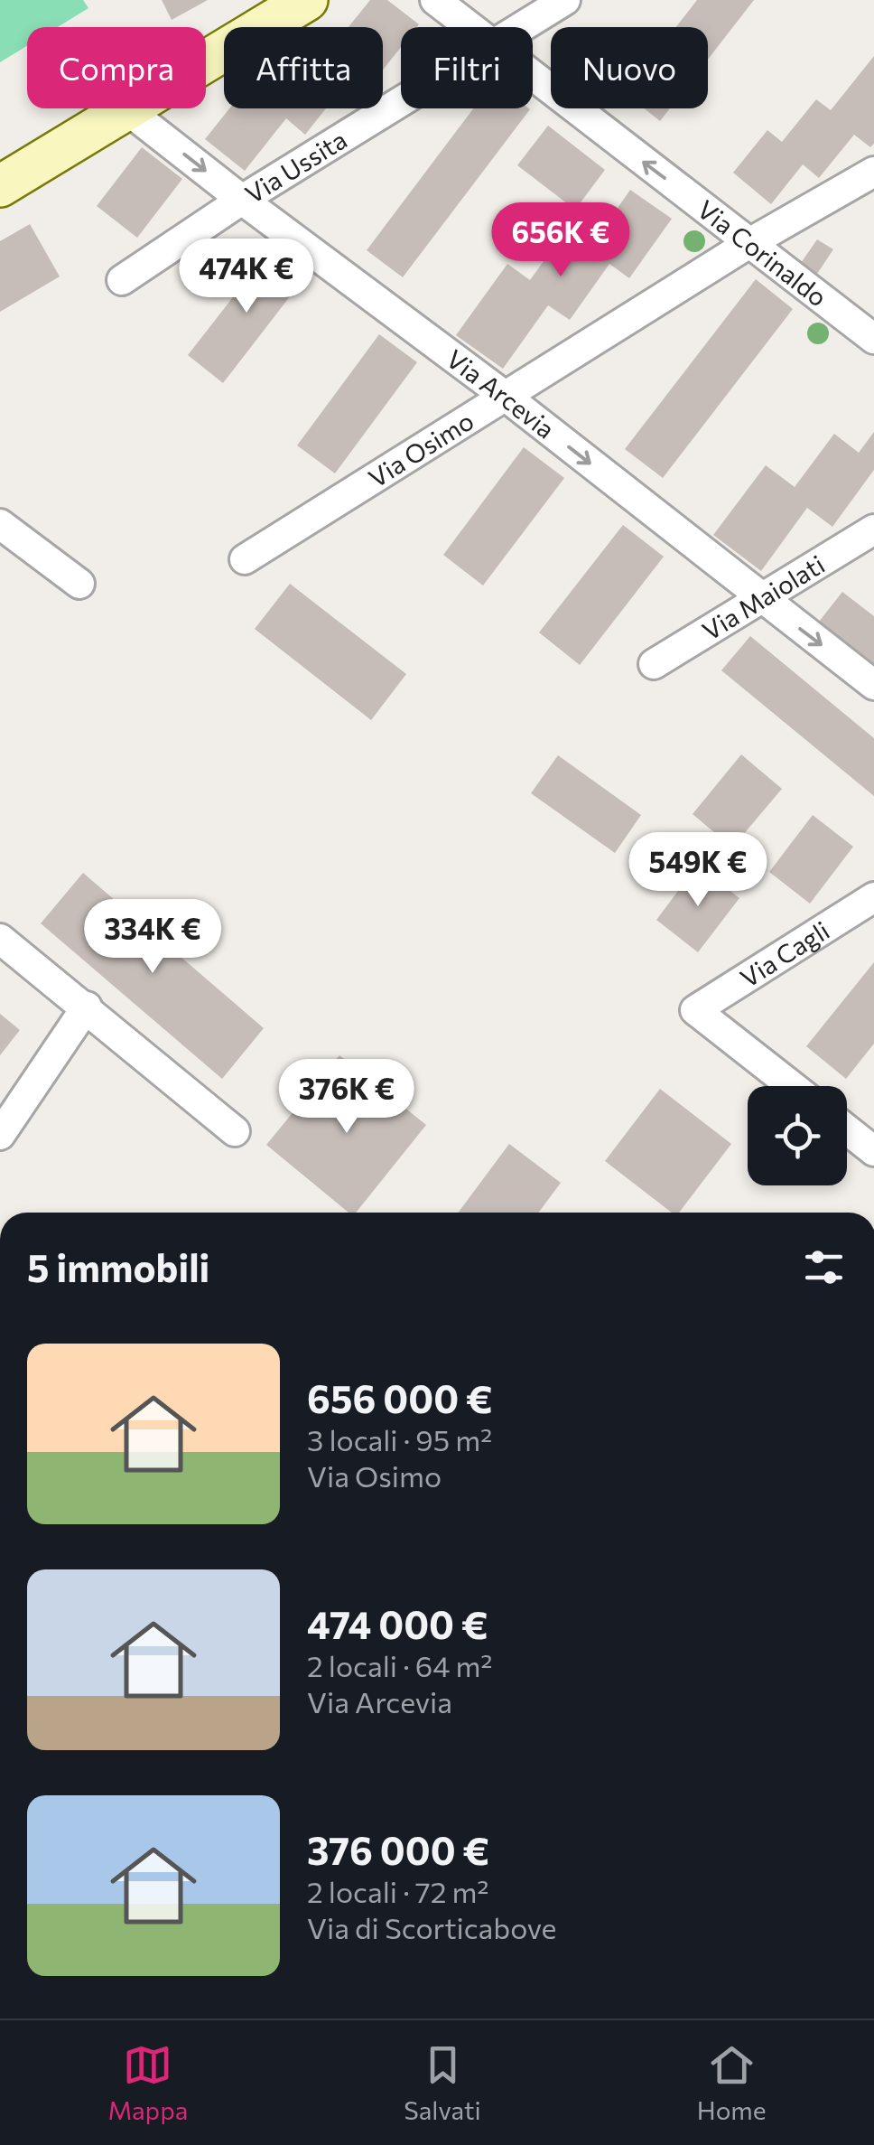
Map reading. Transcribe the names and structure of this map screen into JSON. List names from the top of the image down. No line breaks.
{"streets":{"street":["Via Ussita","Via Corinaldo","Via Arcevia","Via Osimo","Via Maiolati","Via Cagli"]},"crossings":[["Via Ussita","Via Arcevia"],["Via Corinaldo","Via Osimo"],["Via Arcevia","Via Osimo"],["Via Arcevia","Via Maiolati"]],"one_way":["Via Corinaldo","Via Arcevia"],"page":{"chip":["Compra","Affitta","Filtri","Nuovo"],"price":["656K €","474K €","549K €","334K €","376K €"],"heading":"5 immobili","list":[{"name":"656 000 €","note":"3 locali · 95 m² · Via Osimo"},{"name":"474 000 €","note":"2 locali · 64 m² · Via Arcevia"},{"name":"376 000 €","note":"2 locali · 72 m² · Via di Scorticabove"}],"tabs":["Mappa","Salvati","Home"]}}
